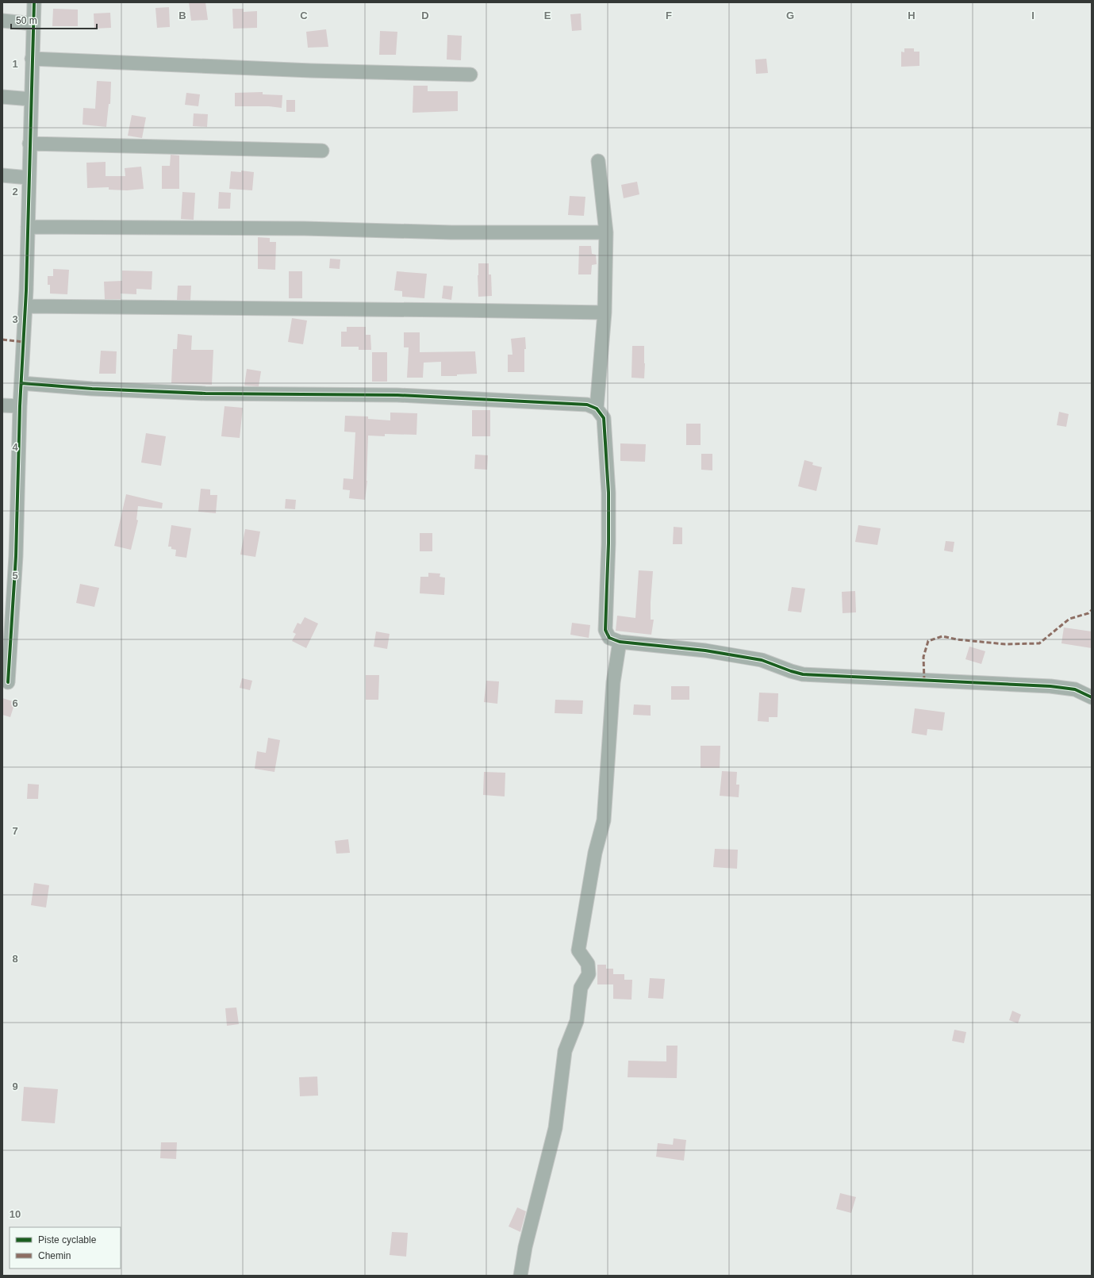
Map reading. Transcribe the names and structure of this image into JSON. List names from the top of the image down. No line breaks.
{"legend":["Piste cyclable","Chemin"],"scale_bar":"50 m","grid":{"columns":["B","C","D","E","F","G","H","I"],"rows":["1","2","3","4","5","6","7","8","9","10"]}}
